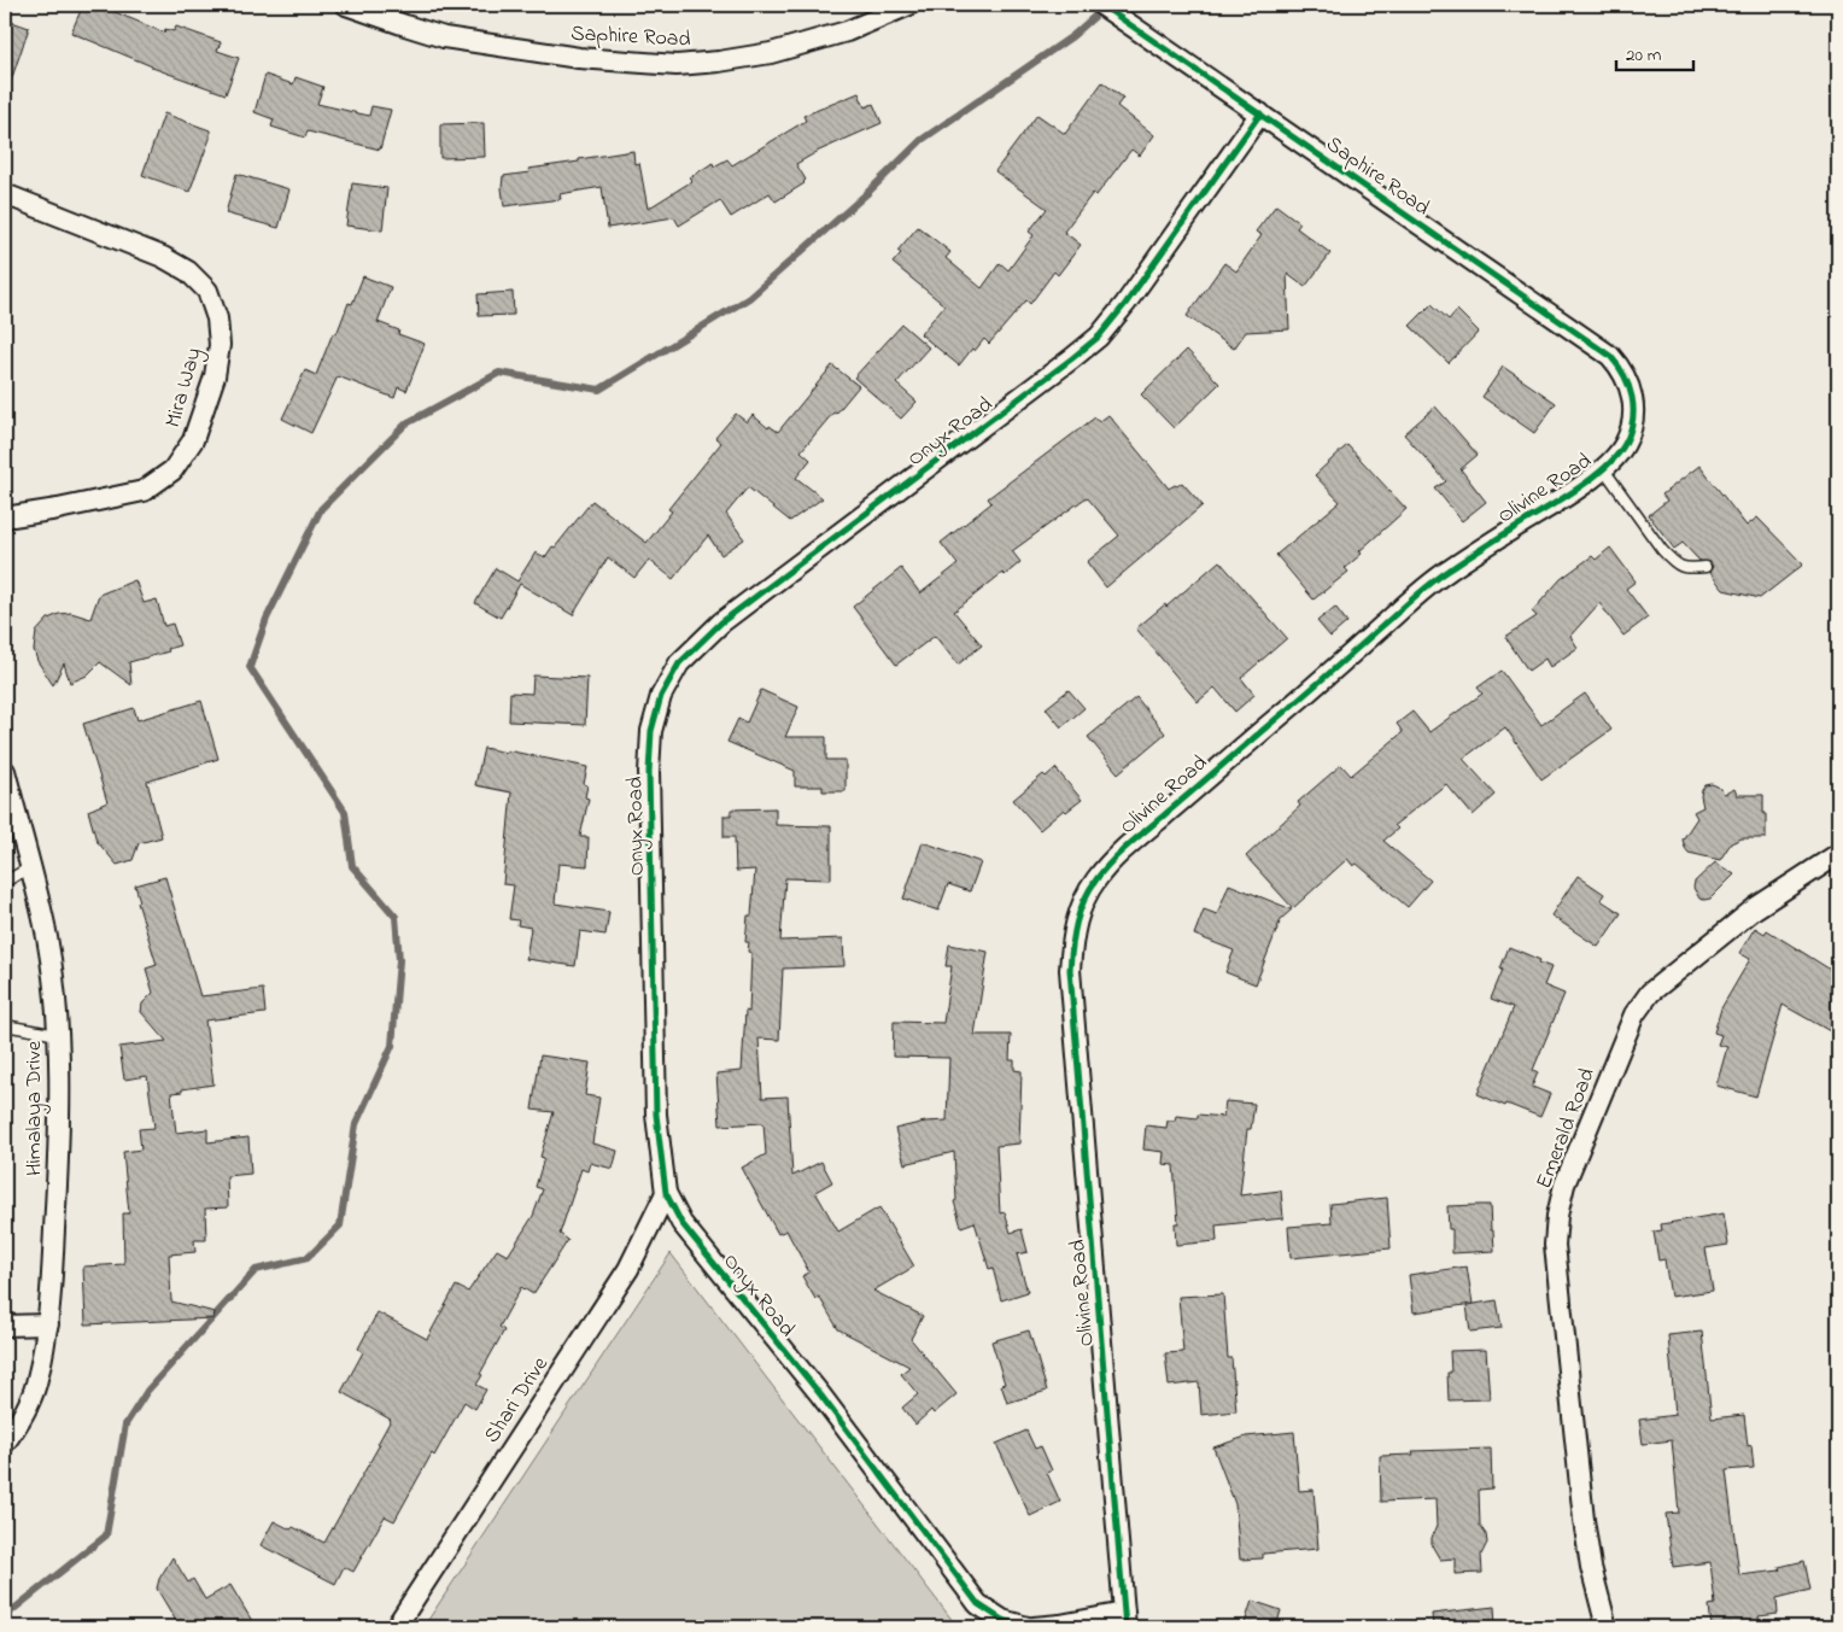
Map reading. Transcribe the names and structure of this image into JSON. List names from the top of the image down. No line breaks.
{"streets":{"street":["Saphire Road","Mira Way","Onyx Road","Olivine Road","Himalaya Drive","Emerald Road","Shari Drive"]},"crossings":[["Saphire Road","Onyx Road"],["Saphire Road","Olivine Road"],["Onyx Road","Shari Drive"]],"scale_bar":"20 m"}
